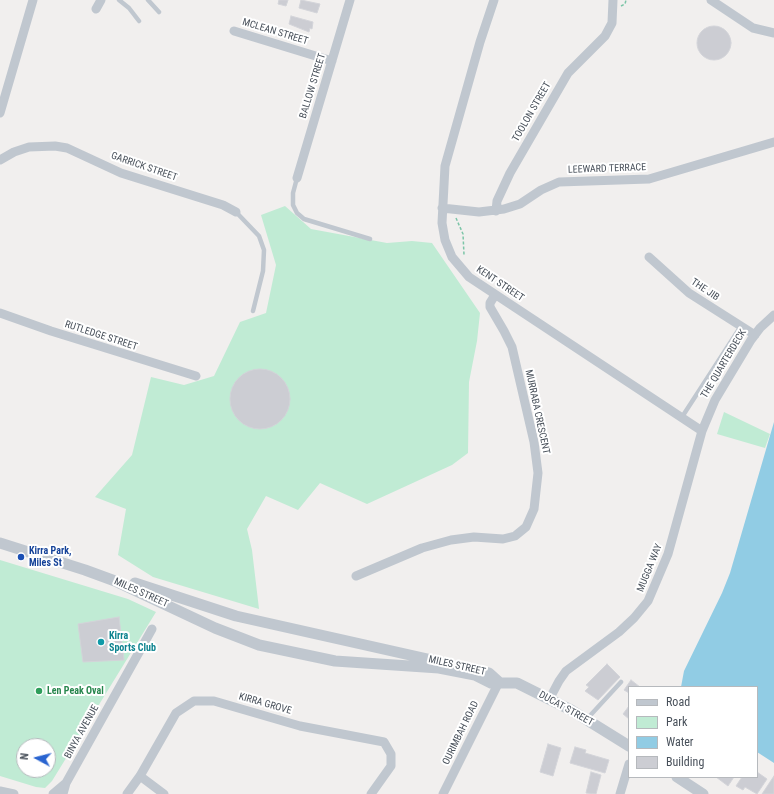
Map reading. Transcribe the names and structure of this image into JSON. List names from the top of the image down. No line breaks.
{"streets":{"street":["MCLEAN STREET","BALLOW STREET","TOOLON STREET","GARRICK STREET","LEEWARD TERRACE","KENT STREET","THE JIB","RUTLEDGE STREET","THE QUARTERDECK","MURRABA CRESCENT","MUGGA WAY","MILES STREET","KIRRA GROVE","DUCAT STREET","BINYA AVENUE","OURIMBAH ROAD"]},"crossings":[["MCLEAN STREET","BALLOW STREET"],["TOOLON STREET","LEEWARD TERRACE"],["LEEWARD TERRACE","KENT STREET"],["KENT STREET","THE QUARTERDECK"],["KENT STREET","MURRABA CRESCENT"],["KENT STREET","MUGGA WAY"],["THE JIB","THE QUARTERDECK"],["THE QUARTERDECK","MUGGA WAY"],["MUGGA WAY","DUCAT STREET"],["MILES STREET","DUCAT STREET"],["MILES STREET","OURIMBAH ROAD"],["DUCAT STREET","OURIMBAH ROAD"]],"places":["Kirra Park, Miles St","Kirra Sports Club","Len Peak Oval"],"legend":["Road","Park","Water","Building"],"north":"left"}
